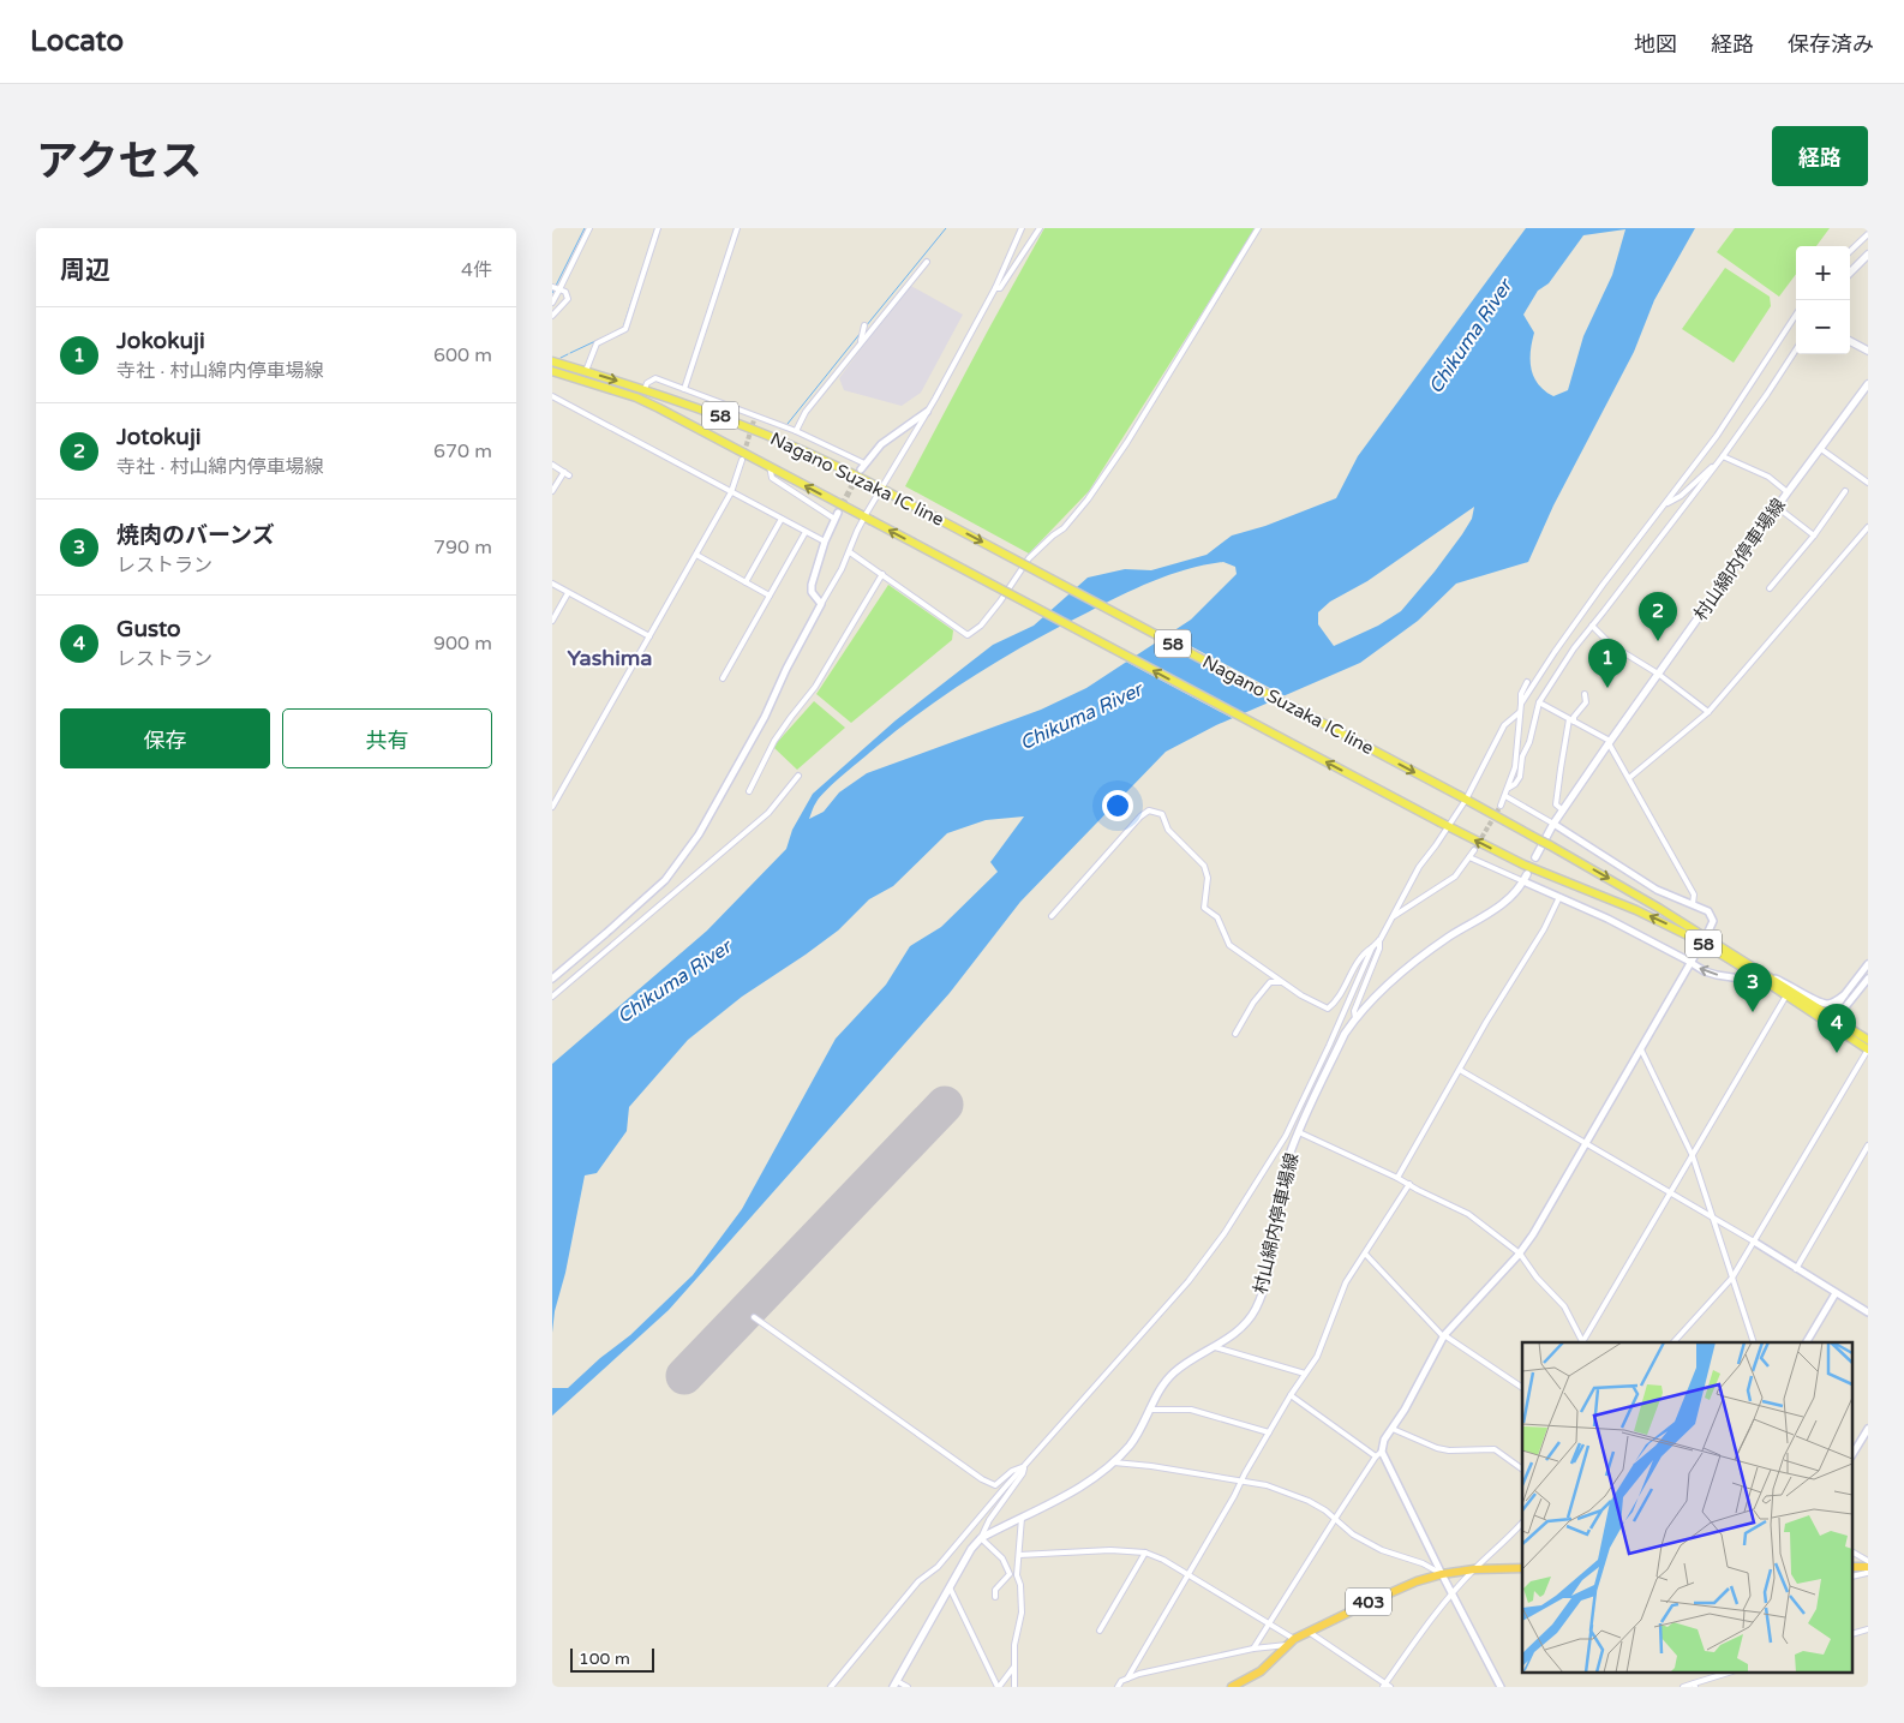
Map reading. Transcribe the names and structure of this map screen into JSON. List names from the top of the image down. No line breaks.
{"streets":{"highway":["403"],"main road":["58","Nagano Suzaka IC line","村山綿内停車場線"]},"districts":["Yashima"],"water":["Chikuma River"],"scale_bar":"100 m","page":{"header":"Locato","nav":["地図","経路","保存済み"],"title":"アクセス","buttons":["経路",["保存","共有"]],"heading":["周辺","4件"],"map_buttons":["+","−"],"list":[{"mark":"1","name":"Jokokuji","note":"寺社 · 村山綿内停車場線","value":"600 m"},{"mark":"2","name":"Jotokuji","note":"寺社 · 村山綿内停車場線","value":"670 m"},{"mark":"3","name":"焼肉のバーンズ","note":"レストラン","value":"790 m"},{"mark":"4","name":"Gusto","note":"レストラン","value":"900 m"}],"pins":["2","1","3","4"],"scale":"100 m"}}
